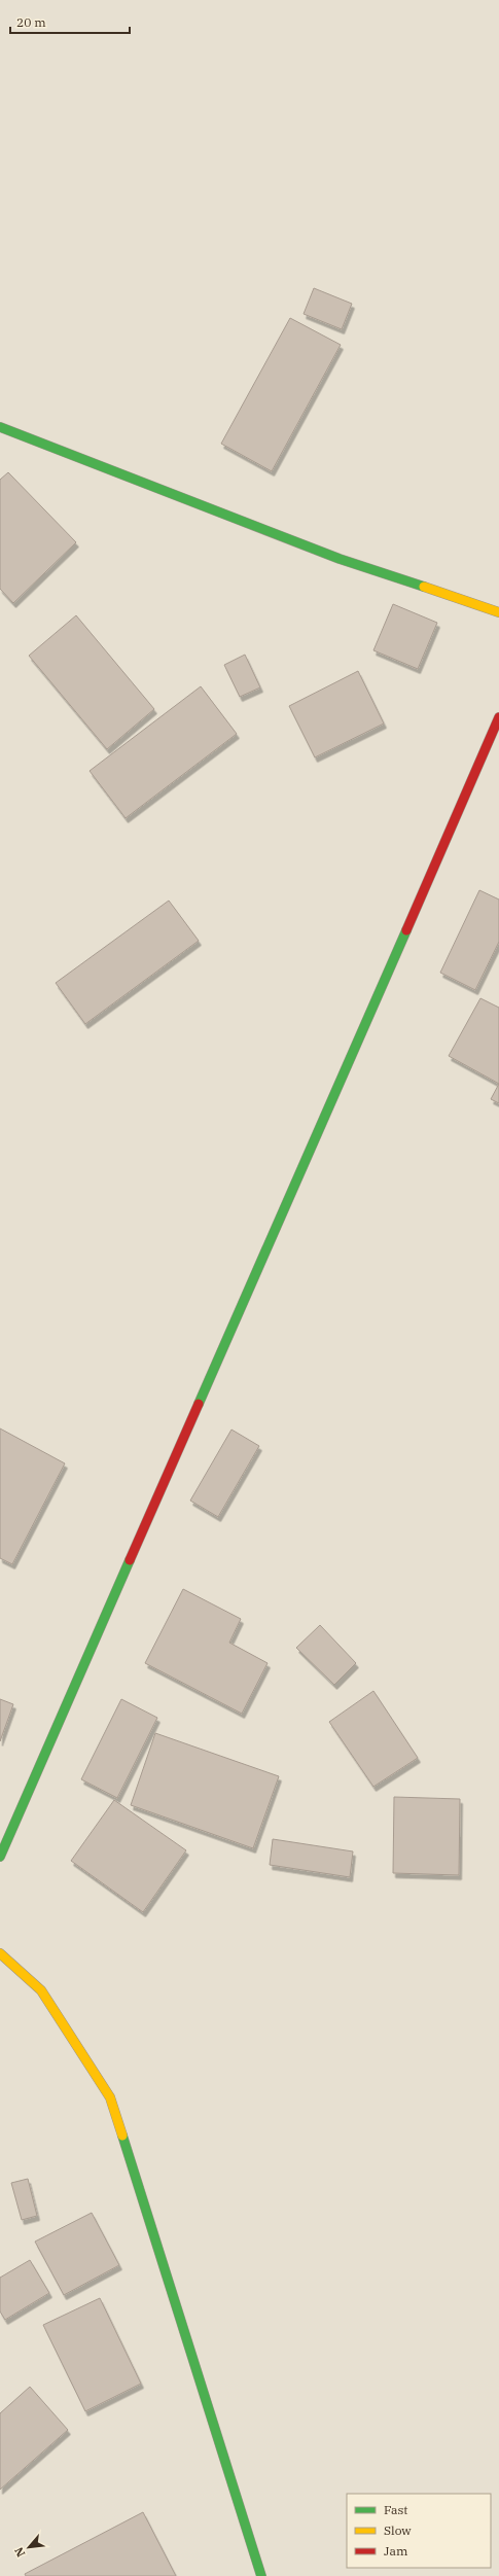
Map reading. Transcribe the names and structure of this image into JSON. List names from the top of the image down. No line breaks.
{"legend":["Fast","Slow","Jam"],"scale_bar":"20 m","north":"bottom left"}
